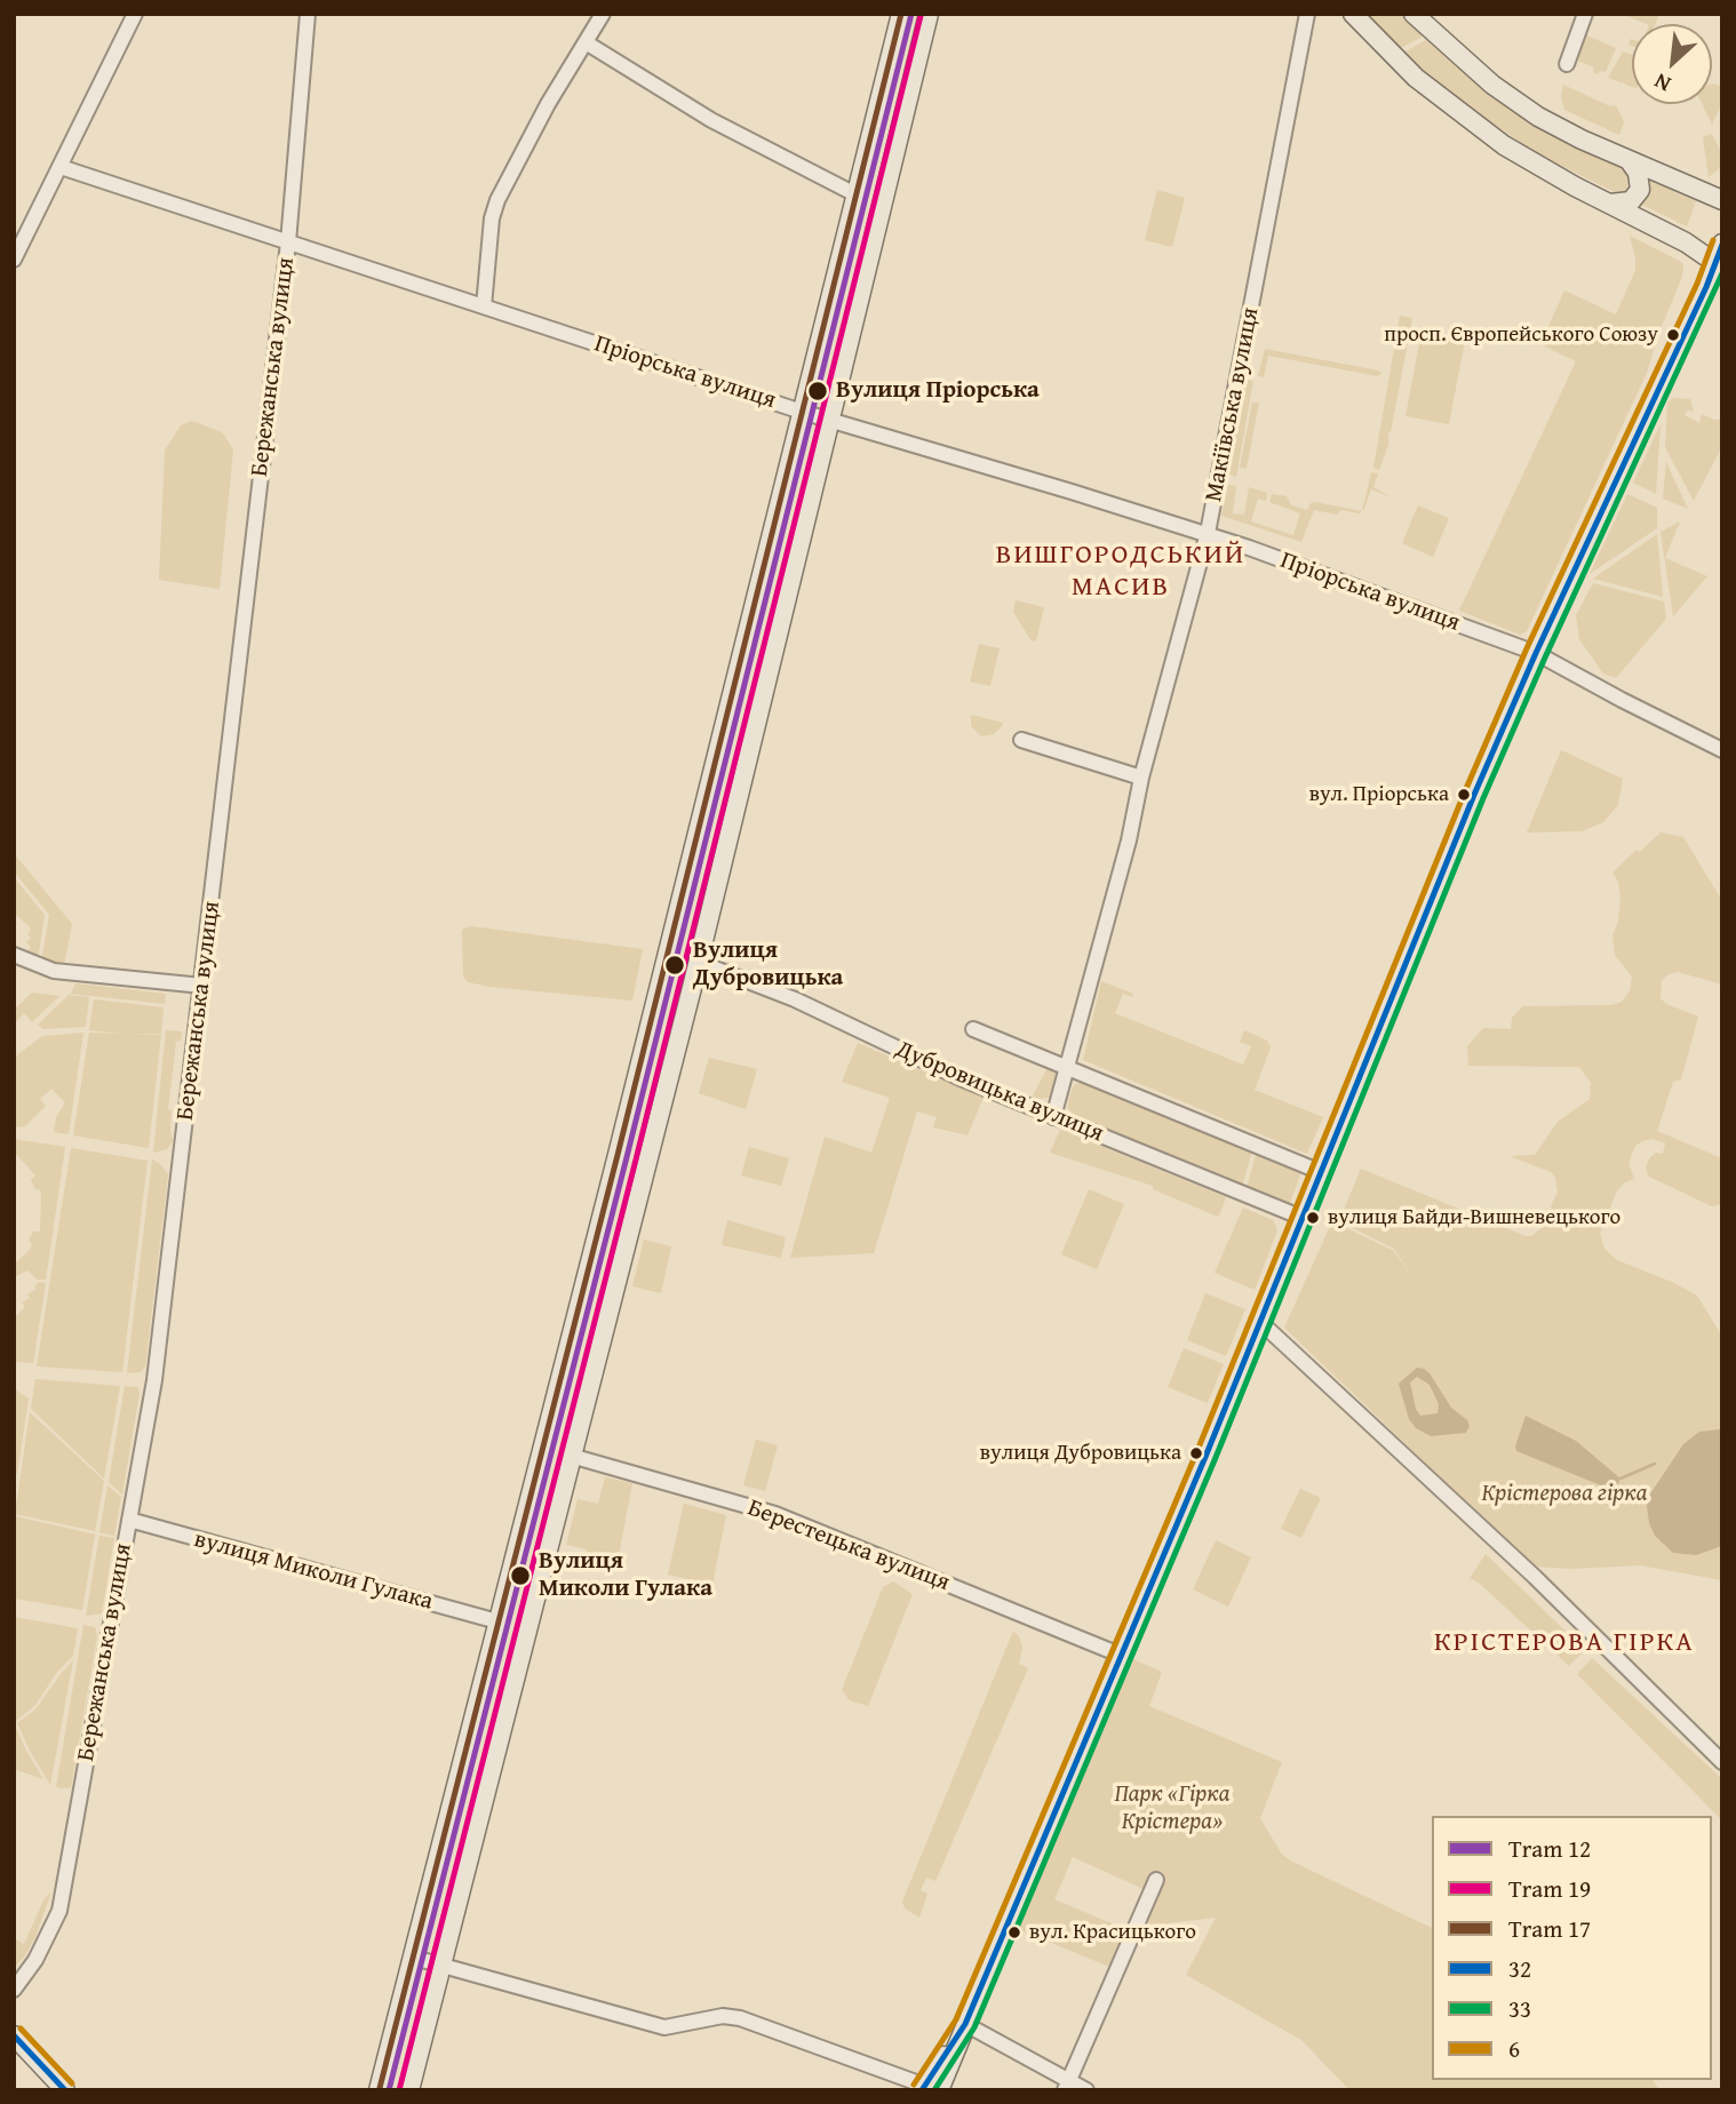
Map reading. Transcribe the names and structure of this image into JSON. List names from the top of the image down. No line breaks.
{"streets":{"street":["Бережанська вулиця","Пріорська вулиця","Макіївська вулиця","Дубровицька вулиця","Берестецька вулиця","вулиця Миколи Гулака"]},"crossings":[["Бережанська вулиця","Пріорська вулиця"],["Бережанська вулиця","вулиця Миколи Гулака"],["Пріорська вулиця","Макіївська вулиця"],["Макіївська вулиця","Дубровицька вулиця"]],"districts":["ВИШГОРОДСЬКИЙ МАСИВ","КРІСТЕРОВА ГІРКА"],"parks":["Крістерова гірка","Парк «Гірка Крістера»"],"places":["просп. Європейського Союзу","Вулиця Пріорська","вул. Пріорська","Вулиця Дубровицька","вулиця Байди-Вишневецького","вулиця Дубровицька","Вулиця Миколи Гулака","вул. Красицького"],"lines":["tram line 12","tram line 17","tram line 19","transit line 6","transit line 32","transit line 33"],"legend":["Tram 12","Tram 19","Tram 17","32","33","6"],"north":"bottom left"}
